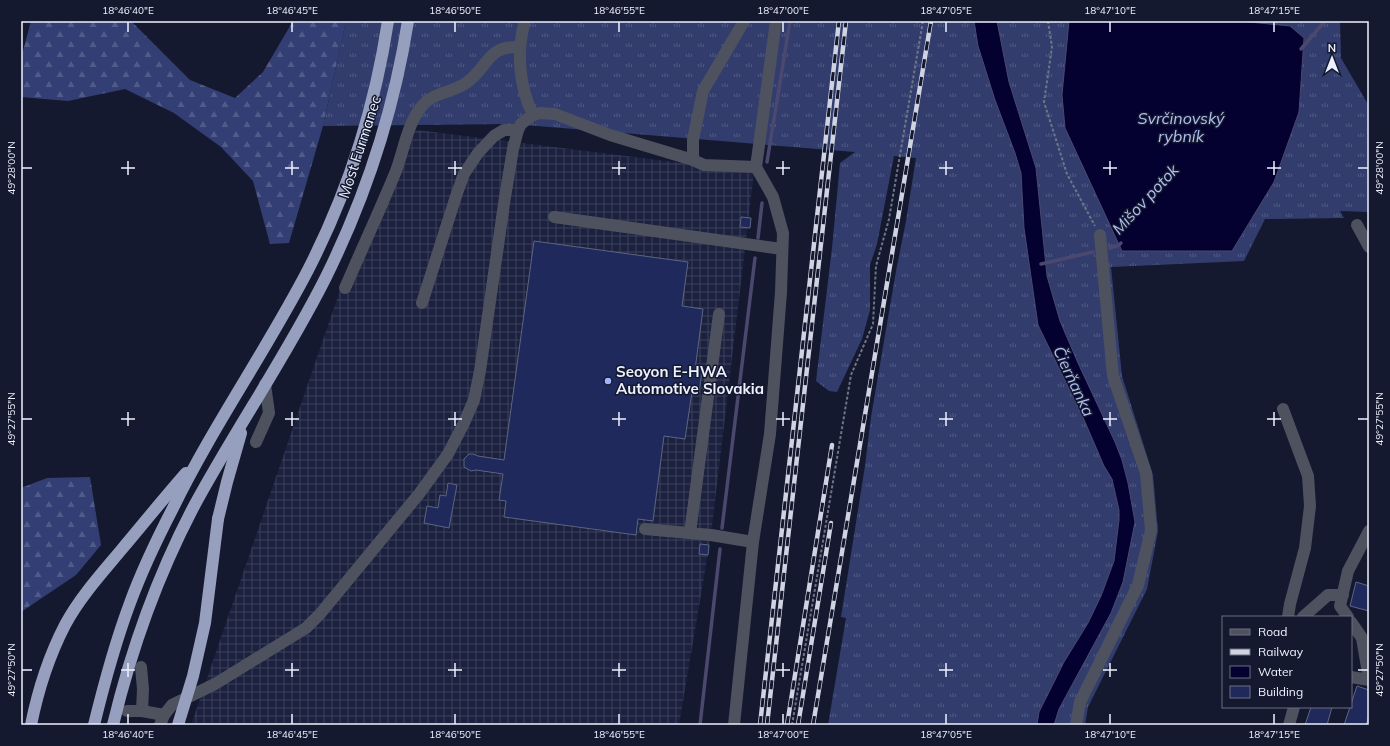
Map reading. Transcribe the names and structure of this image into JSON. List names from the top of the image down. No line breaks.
{"streets":{"highway":["Most Furmanec"]},"water":["Svrčinovský rybník","Mišov potok","Čierňanka"],"places":["Seoyon E-HWA Automotive Slovakia"],"legend":["Road","Railway","Water","Building"],"north":"top","coordinates":["18°46'40\"E","18°46'45\"E","18°46'50\"E","18°46'55\"E","18°47'00\"E","18°47'05\"E","18°47'10\"E","18°47'15\"E","49°28'00\"N","49°27'55\"N","49°27'50\"N"]}
